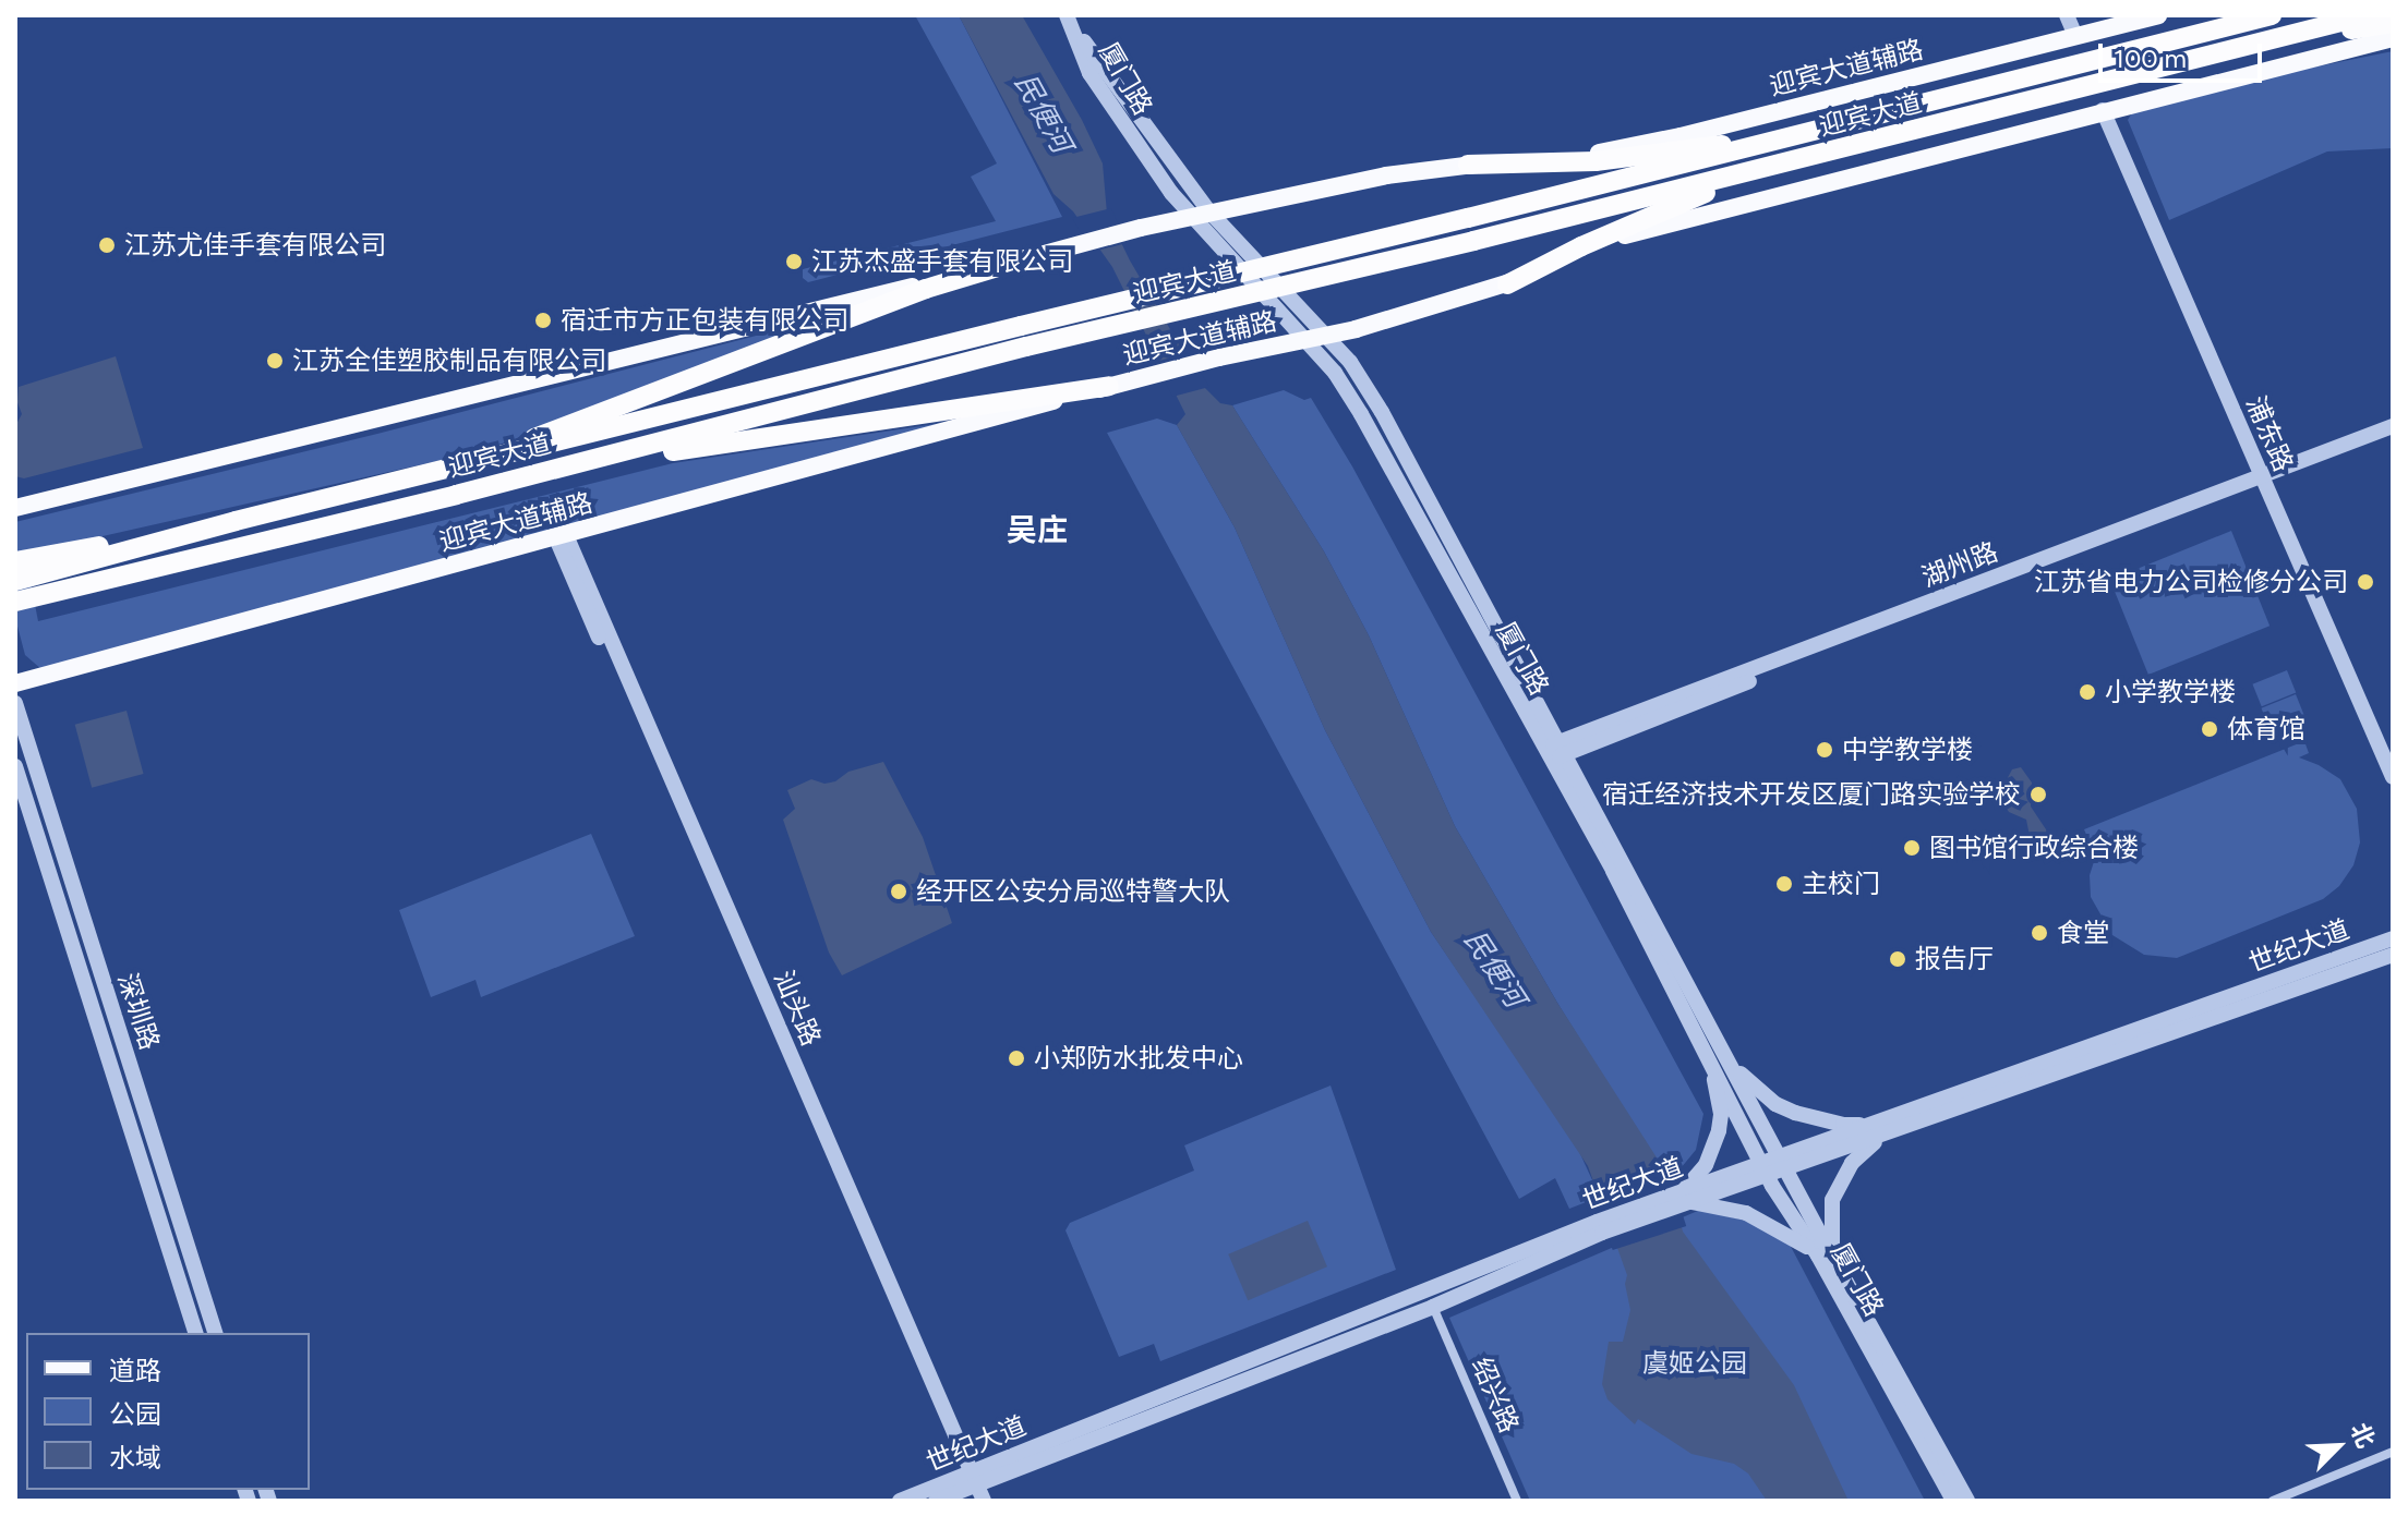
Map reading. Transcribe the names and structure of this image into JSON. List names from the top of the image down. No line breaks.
{"streets":{"highway":["迎宾大道"],"main road":["迎宾大道辅路"],"street":["厦门路","浦东路","湖州路","世纪大道","汕头路","深圳路","绍兴路"]},"crossings":[["迎宾大道辅路","厦门路"],["迎宾大道辅路","浦东路"],["迎宾大道辅路","汕头路"],["厦门路","湖州路"],["厦门路","世纪大道"],["浦东路","湖州路"],["世纪大道","汕头路"],["世纪大道","绍兴路"]],"districts":["吴庄"],"water":["民便河"],"parks":["虞姬公园"],"places":["江苏尤佳手套有限公司","江苏杰盛手套有限公司","宿迁市方正包装有限公司","江苏全佳塑胶制品有限公司","江苏省电力公司检修分公司","小学教学楼","体育馆","中学教学楼","宿迁经济技术开发区厦门路实验学校","图书馆行政综合楼","主校门","经开区公安分局巡特警大队","食堂","报告厅","小郑防水批发中心"],"legend":["道路","公园","水域"],"scale_bar":"100 m","north":"top right"}
